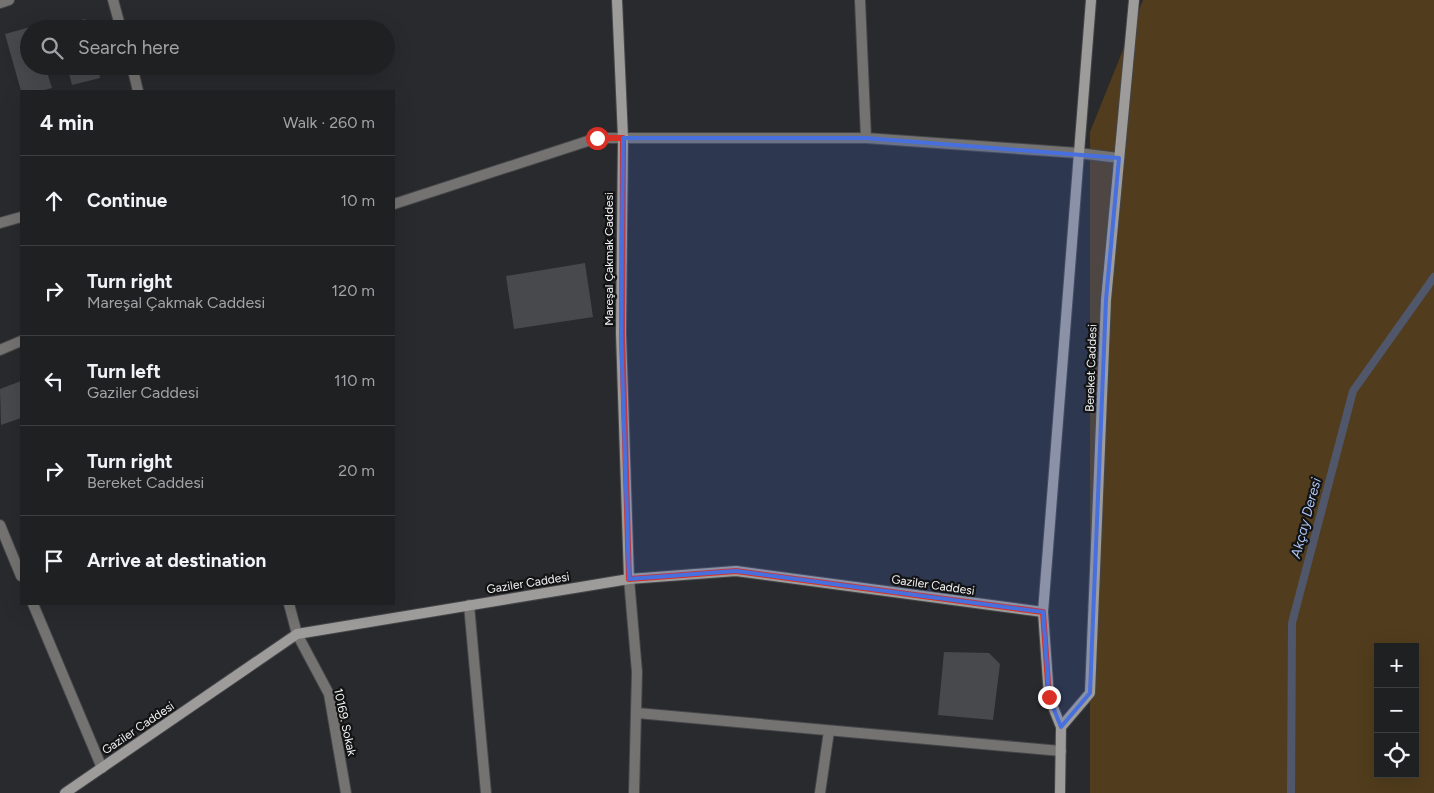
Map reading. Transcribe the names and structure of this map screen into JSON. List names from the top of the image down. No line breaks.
{"streets":{"street":["Mareşal Çakmak Caddesi","Bereket Caddesi","Gaziler Caddesi","10169. Sokak"]},"crossings":[["Mareşal Çakmak Caddesi","Gaziler Caddesi"],["Gaziler Caddesi","10169. Sokak"]],"water":["Akçay Deresi"],"page":{"search":"Search here","heading":["4 min","Walk · 260 m"],"list":[["Continue","10 m"],["Turn right","Mareşal Çakmak Caddesi","120 m"],["Turn left","Gaziler Caddesi","110 m"],["Turn right","Bereket Caddesi","20 m"],"Arrive at destination"],"map_buttons":["+","−"]}}
